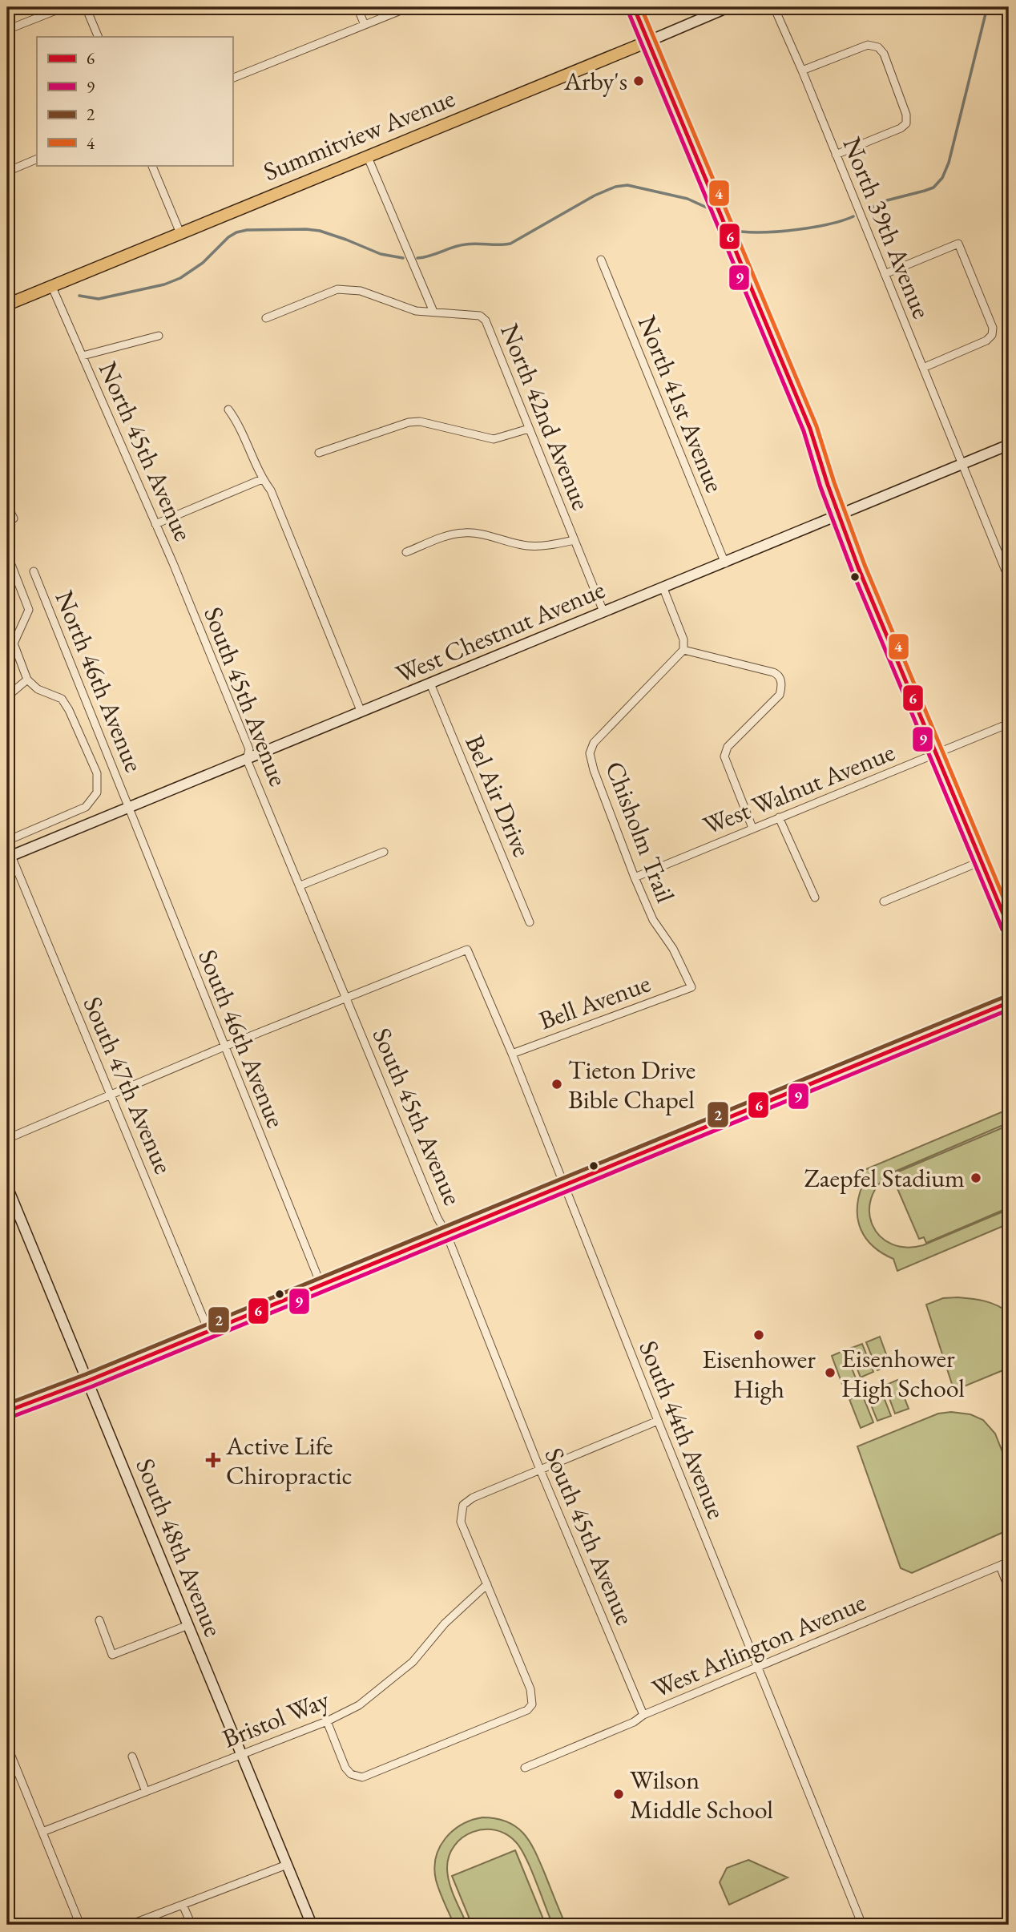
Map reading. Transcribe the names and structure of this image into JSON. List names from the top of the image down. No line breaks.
{"streets":{"main road":["Summitview Avenue"],"street":["North 39th Avenue","North 41st Avenue","North 42nd Avenue","North 45th Avenue","West Chestnut Avenue","North 46th Avenue","South 45th Avenue","West Walnut Avenue","Bel Air Drive","Chisholm Trail","Bell Avenue","South 46th Avenue","South 47th Avenue","South 44th Avenue","South 48th Avenue","West Arlington Avenue","Bristol Way"]},"crossings":[["Summitview Avenue","North 45th Avenue"],["North 39th Avenue","West Chestnut Avenue"],["North 41st Avenue","West Chestnut Avenue"],["North 42nd Avenue","West Chestnut Avenue"],["North 45th Avenue","South 45th Avenue"],["West Chestnut Avenue","North 46th Avenue"],["West Chestnut Avenue","South 45th Avenue"],["West Chestnut Avenue","Bel Air Drive"],["West Chestnut Avenue","South 46th Avenue"],["West Chestnut Avenue","South 47th Avenue"],["North 46th Avenue","South 46th Avenue"],["South 45th Avenue","South 44th Avenue"],["South 45th Avenue","West Arlington Avenue"],["West Walnut Avenue","Chisholm Trail"],["Chisholm Trail","Bell Avenue"],["Bell Avenue","South 44th Avenue"],["South 44th Avenue","West Arlington Avenue"],["South 48th Avenue","Bristol Way"]],"places":{"other":["Arby's","Tieton Drive Bible Chapel","Zaepfel Stadium","Eisenhower High","Eisenhower High School","Wilson Middle School"],"health":["Active Life Chiropractic"]},"lines":["transit line 6","transit line 4","transit line 9","transit line 2"],"legend":["6","9","2","4"]}
